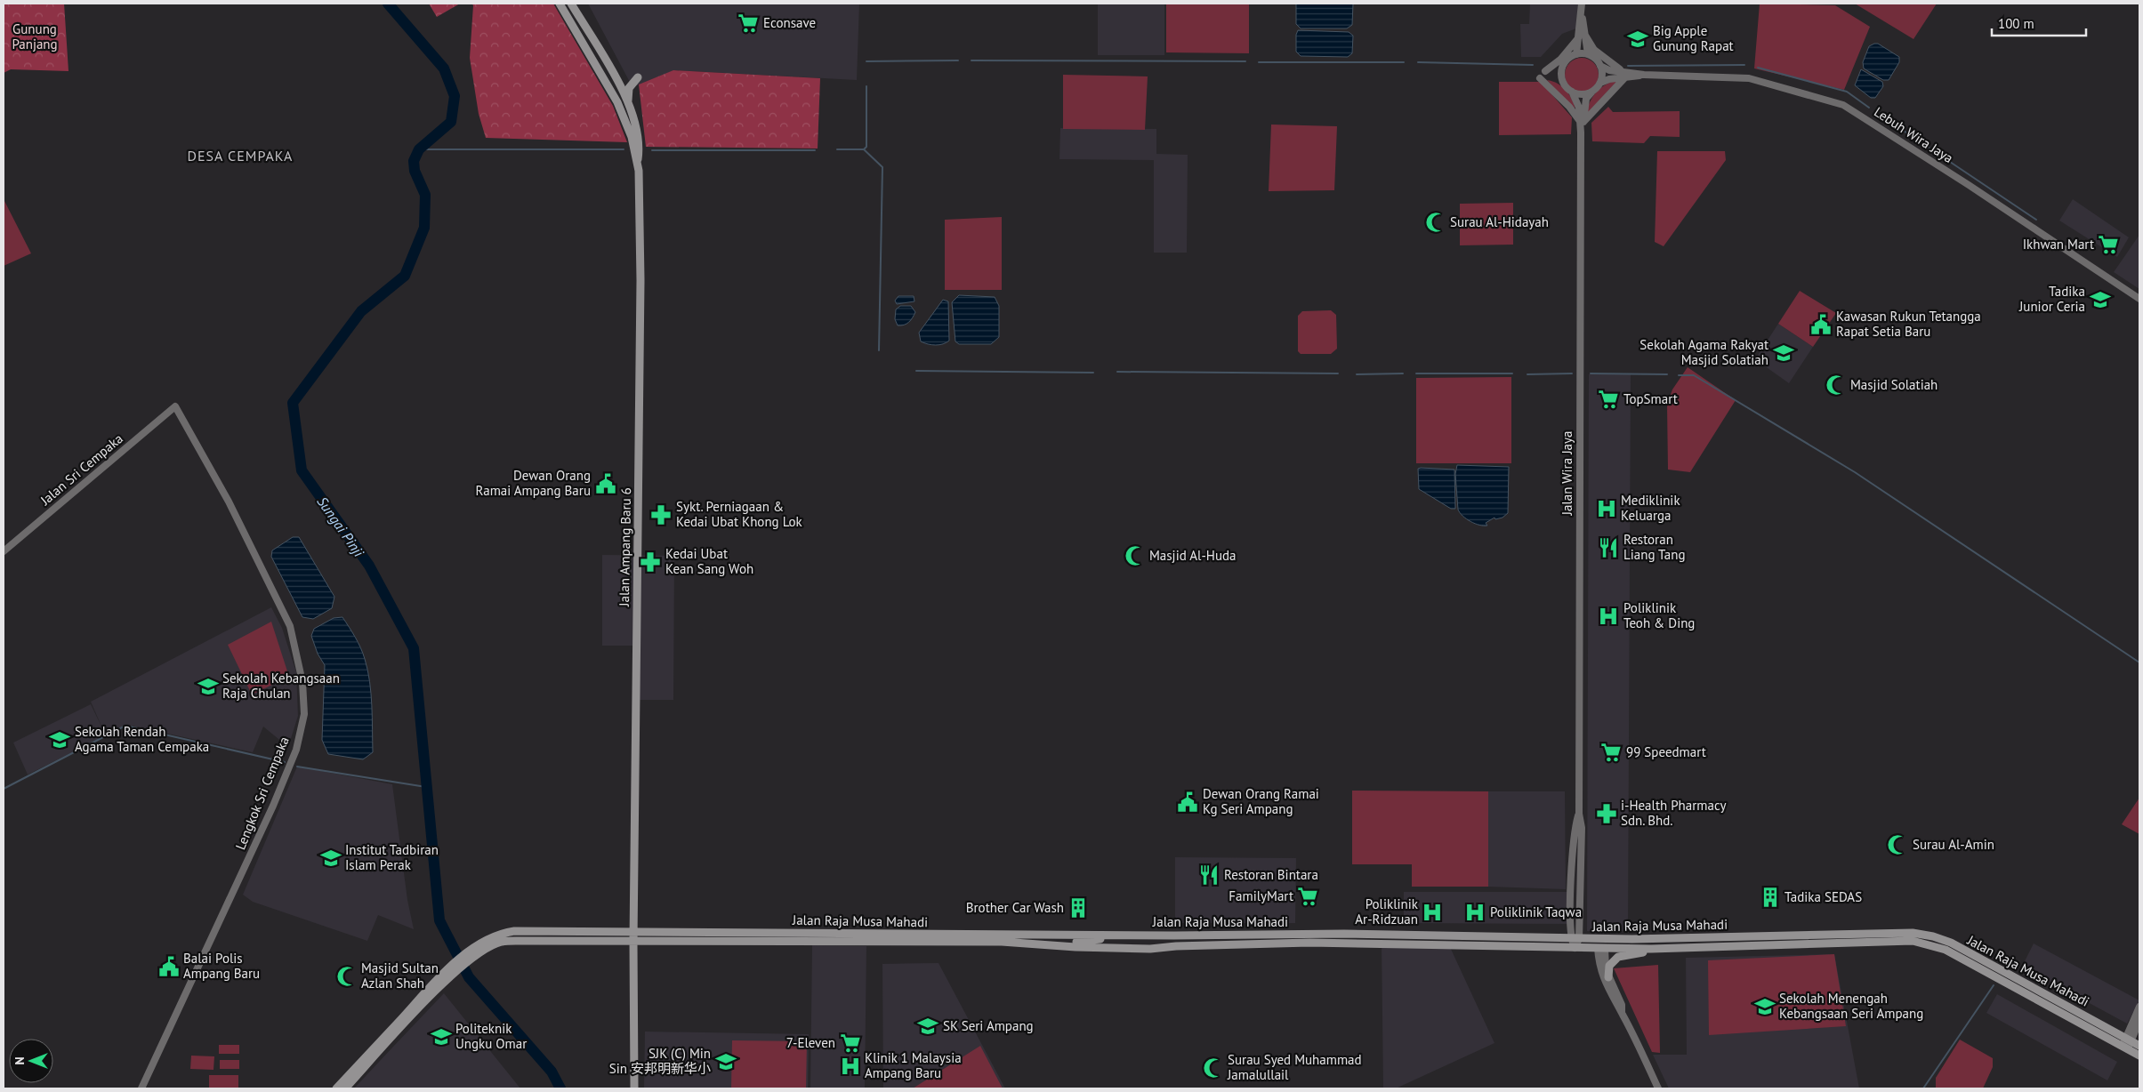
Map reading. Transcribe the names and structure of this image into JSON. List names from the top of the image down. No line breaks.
{"streets":{"main road":["Jalan Ampang Baru 6","Jalan Raja Musa Mahadi"],"street":["Lebuh Wira Jaya","Jalan Sri Cempaka","Jalan Wira Jaya","Lengkok Sri Cempaka"]},"crossings":[["Lebuh Wira Jaya","Jalan Wira Jaya"],["Jalan Sri Cempaka","Lengkok Sri Cempaka"],["Jalan Wira Jaya","Jalan Raja Musa Mahadi"],["Jalan Ampang Baru 6","Jalan Raja Musa Mahadi"]],"districts":["DESA CEMPAKA"],"water":["Sungai Pinji"],"parks":["Gunung Panjang"],"places":{"supermarket":["Econsave","Ikhwan Mart","TopSmart","99 Speedmart","FamilyMart","7-Eleven"],"school or university":["Big Apple Gunung Rapat","Tadika Junior Ceria","Sekolah Agama Rakyat Masjid Solatiah","Sekolah Kebangsaan Raja Chulan","Sekolah Rendah Agama Taman Cempaka","Institut Tadbiran Islam Perak","Sekolah Menengah Kebangsaan Seri Ampang","SK Seri Ampang","Politeknik Ungku Omar","SJK (C) Min Sin 安邦明新华小"],"mosque":["Surau Al-Hidayah","Masjid Solatiah","Masjid Al-Huda","Surau Al-Amin","Masjid Sultan Azlan Shah","Surau Syed Muhammad Jamalullail"],"public building":["Kawasan Rukun Tetangga Rapat Setia Baru","Dewan Orang Ramai Ampang Baru","Dewan Orang Ramai Kg Seri Ampang","Balai Polis Ampang Baru"],"hospital":["Mediklinik Keluarga","Poliklinik Teoh & Ding","Poliklinik Ar-Ridzuan","Poliklinik Taqwa","Klinik 1 Malaysia Ampang Baru"],"pharmacy":["Sykt. Perniagaan & Kedai Ubat Khong Lok","Kedai Ubat Kean Sang Woh","i-Health Pharmacy Sdn. Bhd."],"restaurant":["Restoran Liang Tang","Restoran Bintara"],"building":["Tadika SEDAS","Brother Car Wash"]},"scale_bar":"100 m","north":"left"}
